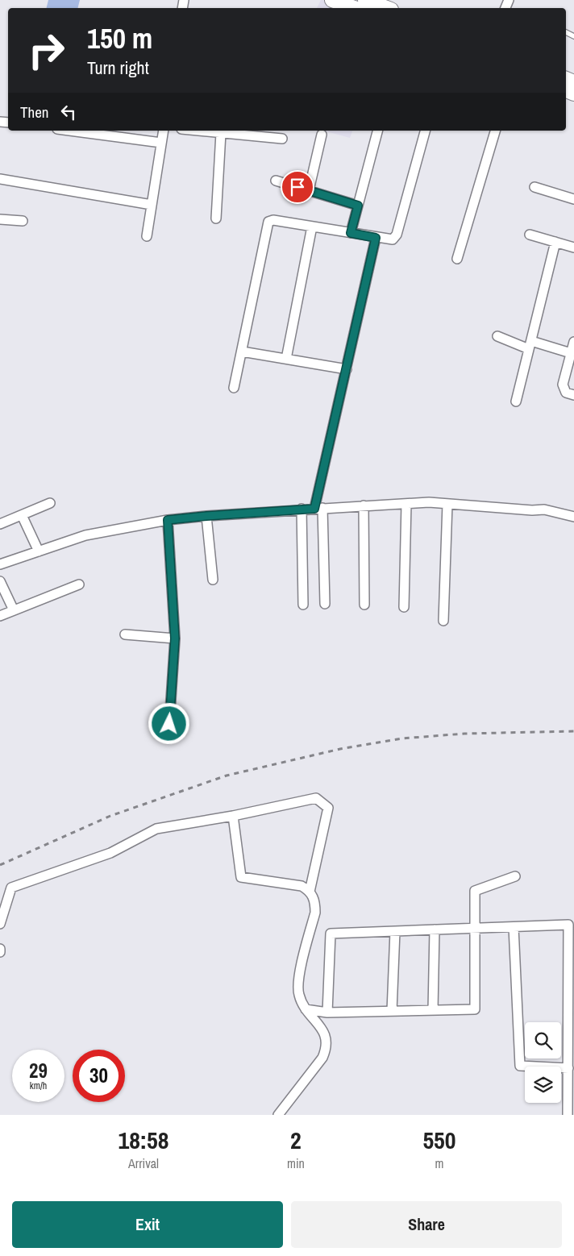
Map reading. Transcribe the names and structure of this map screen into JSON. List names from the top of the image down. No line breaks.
{"page":{"turn":["150 m","Turn right"],"then":"Then","speed":"29 km/h","limit":"30","eta":["18:58","Arrival","2","min","550","m"],"buttons":["Exit","Share"]}}
